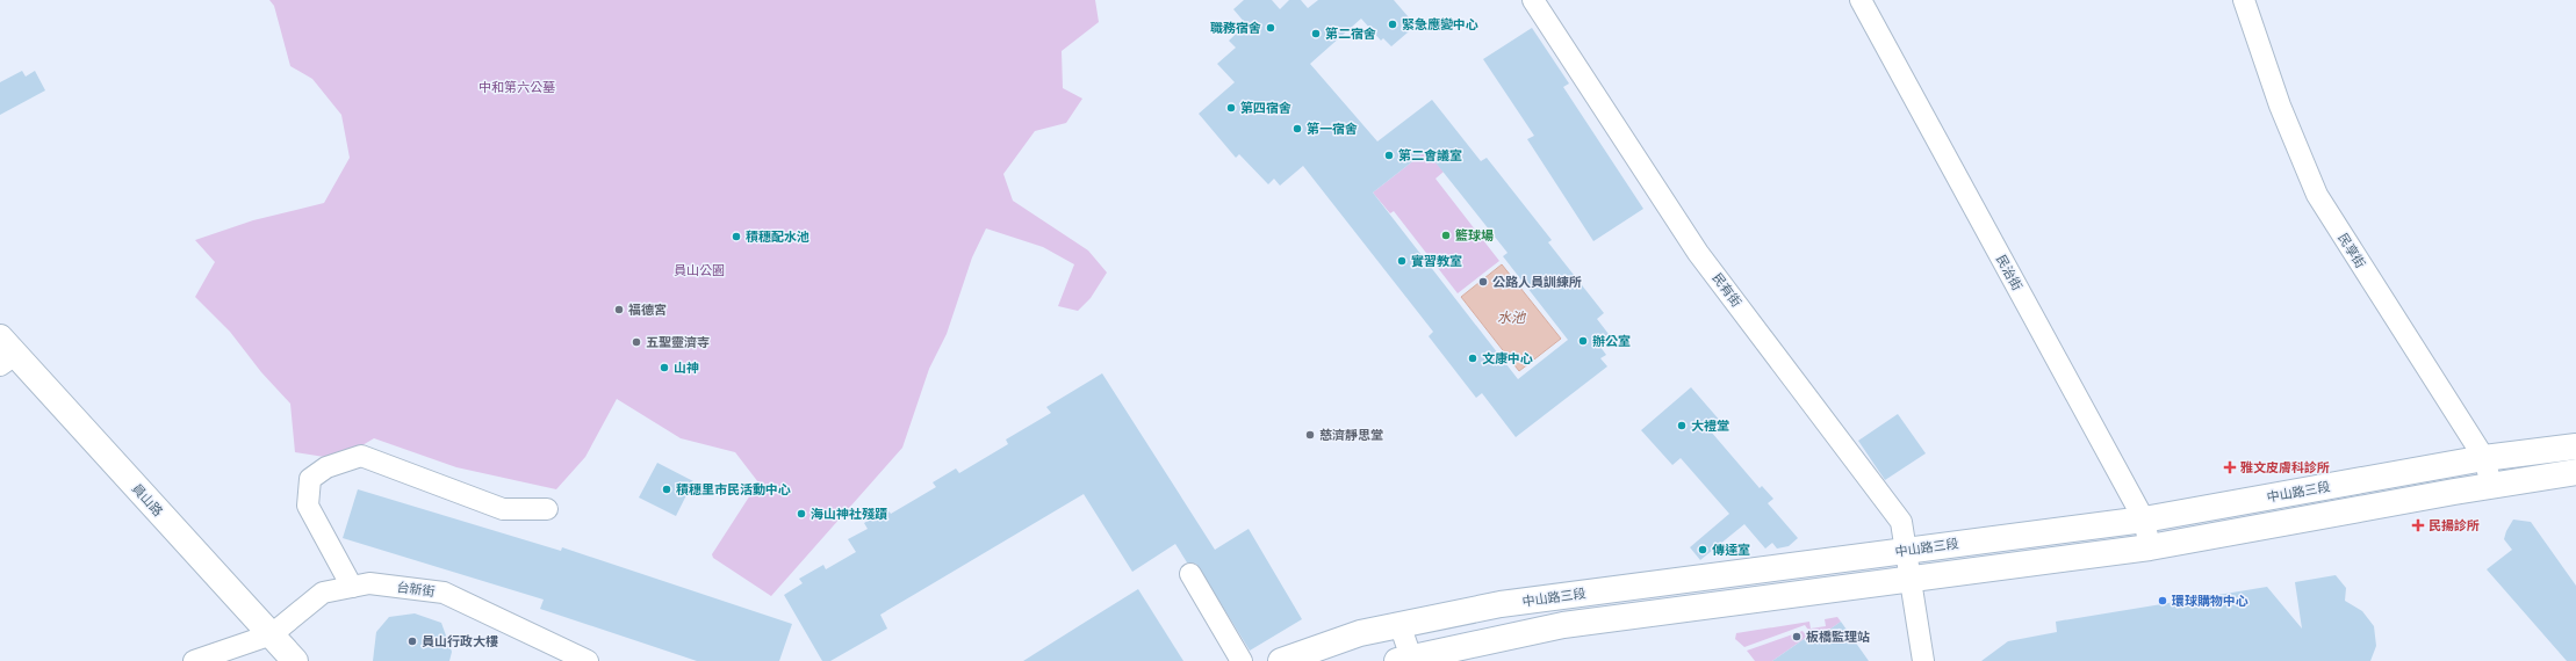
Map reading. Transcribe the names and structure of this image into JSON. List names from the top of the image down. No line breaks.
{"streets":{"main road":["中山路三段","員山路"],"street":["民享街","民治街","民有街","台新街"]},"crossings":[["民享街","中山路三段"],["民治街","中山路三段"],["民有街","中山路三段"],["員山路","台新街"]],"water":["水池"],"parks":["中和第六公墓","員山公園"],"places":{"other":["緊急應變中心","職務宿舍","第二宿舍","第四宿舍","第一宿舍","第二會議室","籃球場","積穗配水池","實習教室","公路人員訓練所","福德宮","辦公室","五聖靈濟寺","文康中心","山神","大禮堂","慈濟靜思堂","積穗里市民活動中心","海山神社殘蹟","傳達室","環球購物中心","板橋監理站","員山行政大樓"],"health":["雅文皮膚科診所","民揚診所"]}}
